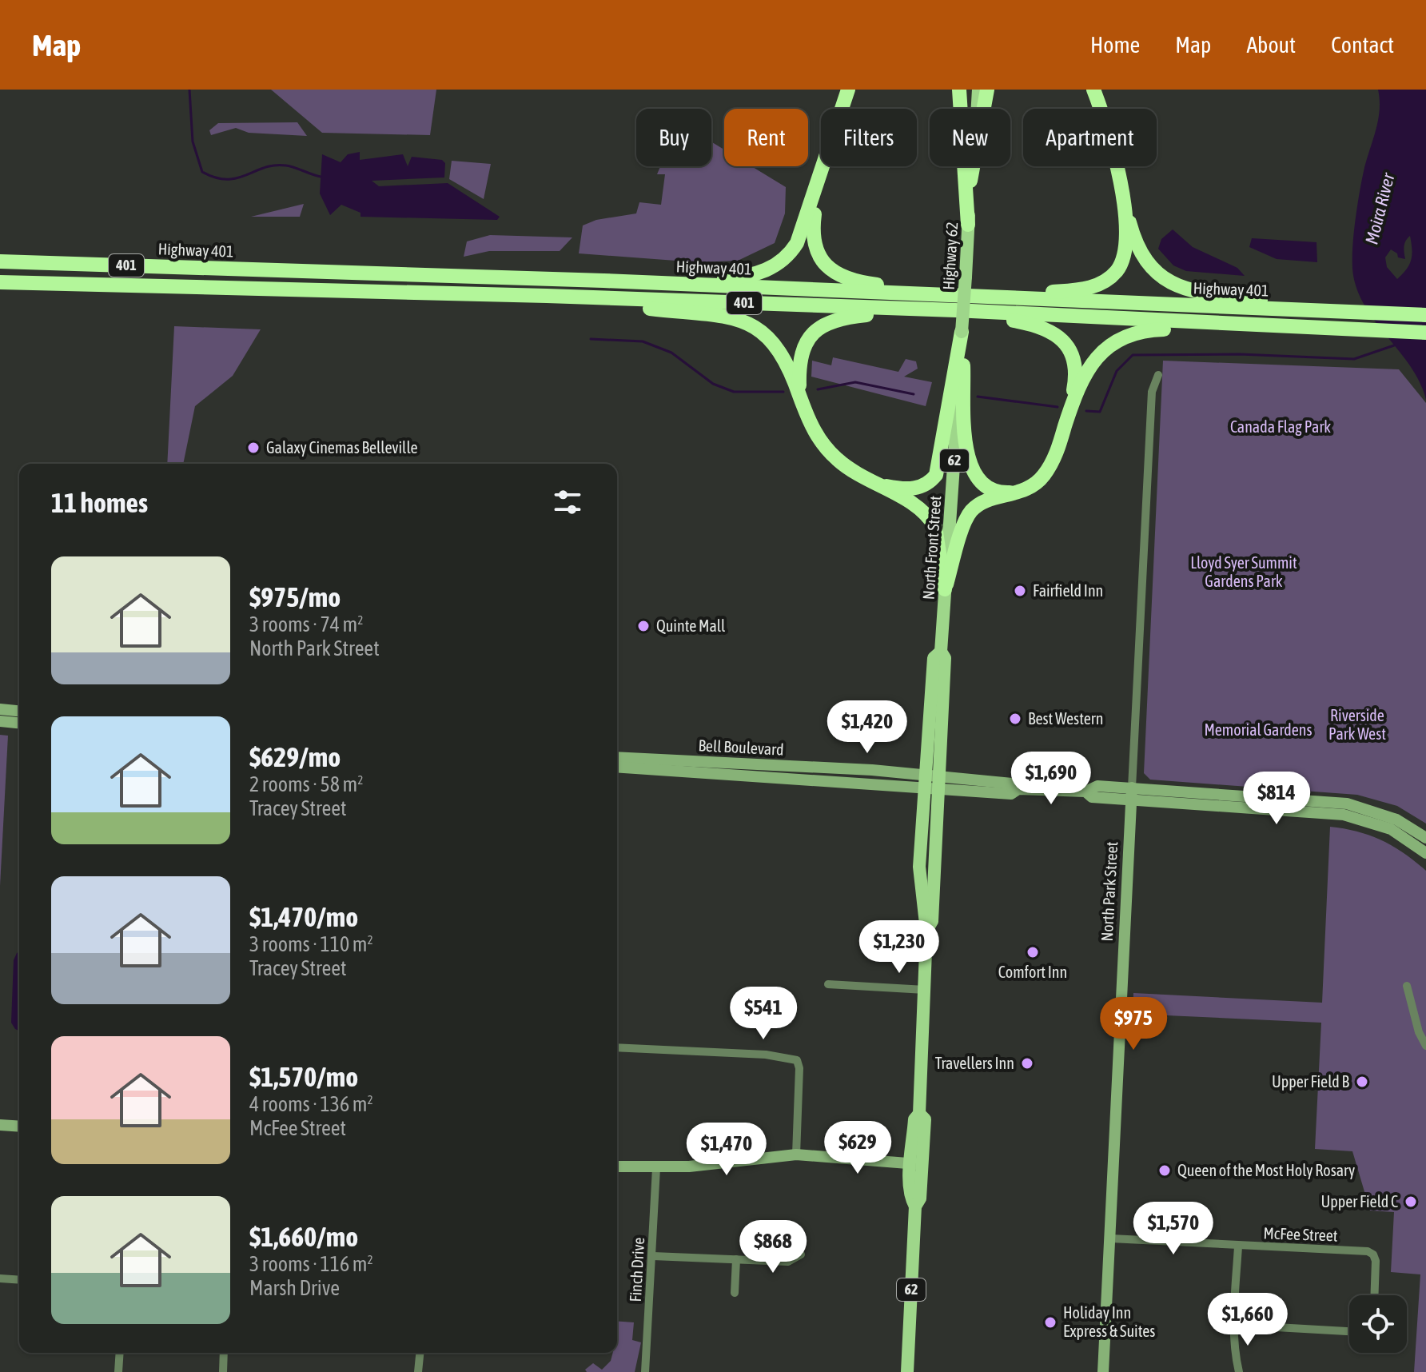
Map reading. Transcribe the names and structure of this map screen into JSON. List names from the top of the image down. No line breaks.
{"streets":{"highway":["Highway 401","401"],"main road":["Highway 62","62","North Front Street","Bell Boulevard","North Park Street"],"street":["McFee Street","Finch Drive"]},"crossings":[["Highway 62","North Front Street"],["North Front Street","Bell Boulevard"],["Bell Boulevard","North Park Street"],["North Park Street","McFee Street"]],"water":["Moira River"],"parks":["Canada Flag Park","Lloyd Syer Summit Gardens Park","Riverside Park West","Memorial Gardens"],"places":["Galaxy Cinemas Belleville","Fairfield Inn","Quinte Mall","Best Western","Comfort Inn","Travellers Inn","Upper Field B","Queen of the Most Holy Rosary","Upper Field C","Holiday Inn Express & Suites"],"page":{"header":"Map","nav":["Home","Map","About","Contact"],"chip":["Buy","Rent","Filters","New","Apartment"],"heading":"11 homes","list":[{"name":"$975/mo","note":"3 rooms · 74 m² · North Park Street"},{"name":"$629/mo","note":"2 rooms · 58 m² · Tracey Street"},{"name":"$1,470/mo","note":"3 rooms · 110 m² · Tracey Street"},{"name":"$1,570/mo","note":"4 rooms · 136 m² · McFee Street"},{"name":"$1,660/mo","note":"3 rooms · 116 m² · Marsh Drive"}],"price":["$1,420","$1,690","$814","$1,230","$541","$975","$629","$1,470","$1,570","$868","$1,660"]}}
